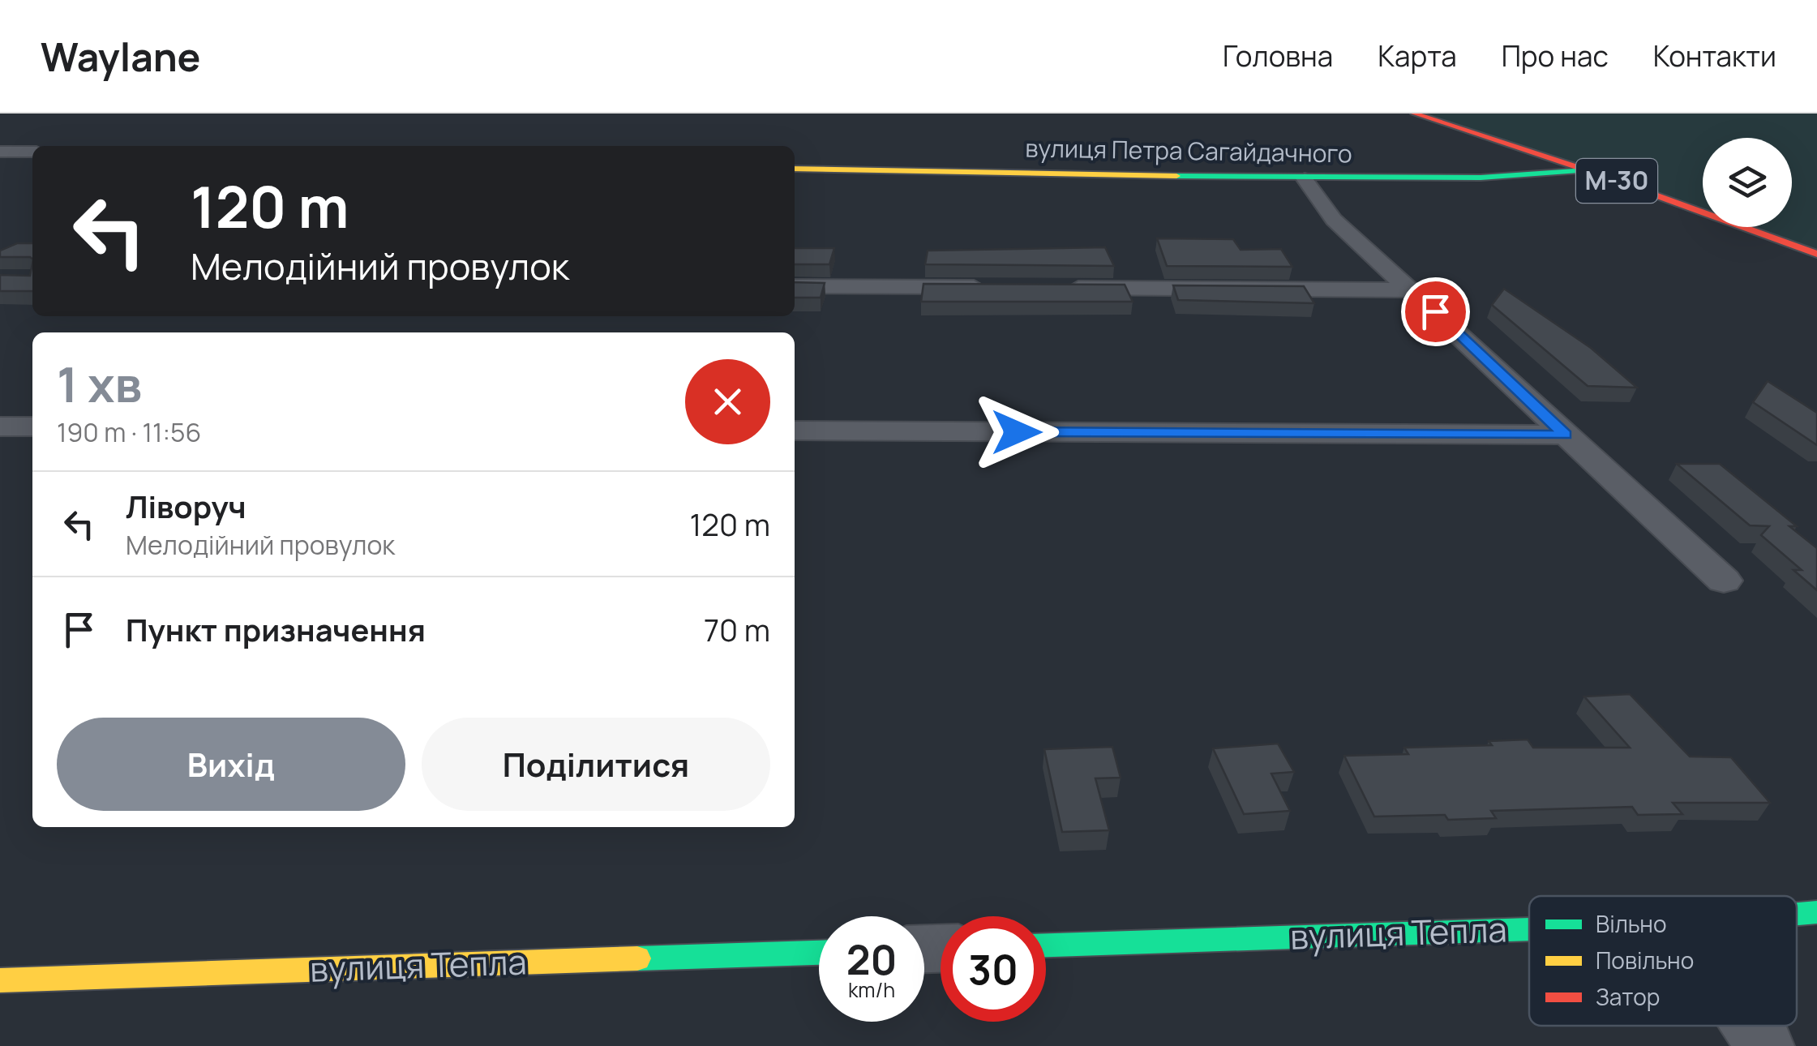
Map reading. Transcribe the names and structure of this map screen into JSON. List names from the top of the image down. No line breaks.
{"streets":{"main road":["вулиця Петра Сагайдачного","М-30","вулиця Тепла"]},"crossings":[["вулиця Петра Сагайдачного","М-30"]],"legend":["Вільно","Повільно","Затор"],"page":{"header":"Waylane","nav":["Головна","Карта","Про нас","Контакти"],"turn":["120 m","Мелодійний провулок"],"heading":["1 хв","190 m · 11:56"],"list":[{"name":"Ліворуч","note":"Мелодійний провулок","value":"120 m"},{"name":"Пункт призначення","value":"70 m"}],"buttons":["Вихід","Поділитися"],"speed":"20 km/h","limit":"30"}}
